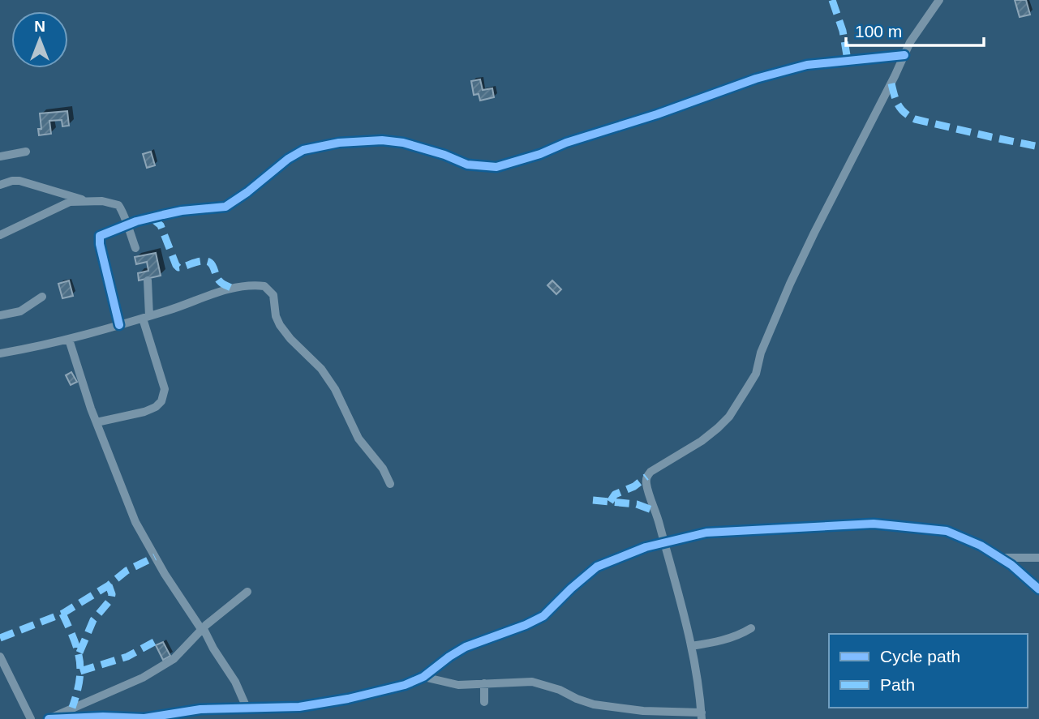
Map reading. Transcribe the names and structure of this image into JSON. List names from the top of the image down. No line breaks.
{"legend":["Cycle path","Path"],"scale_bar":"100 m","north":"top"}
